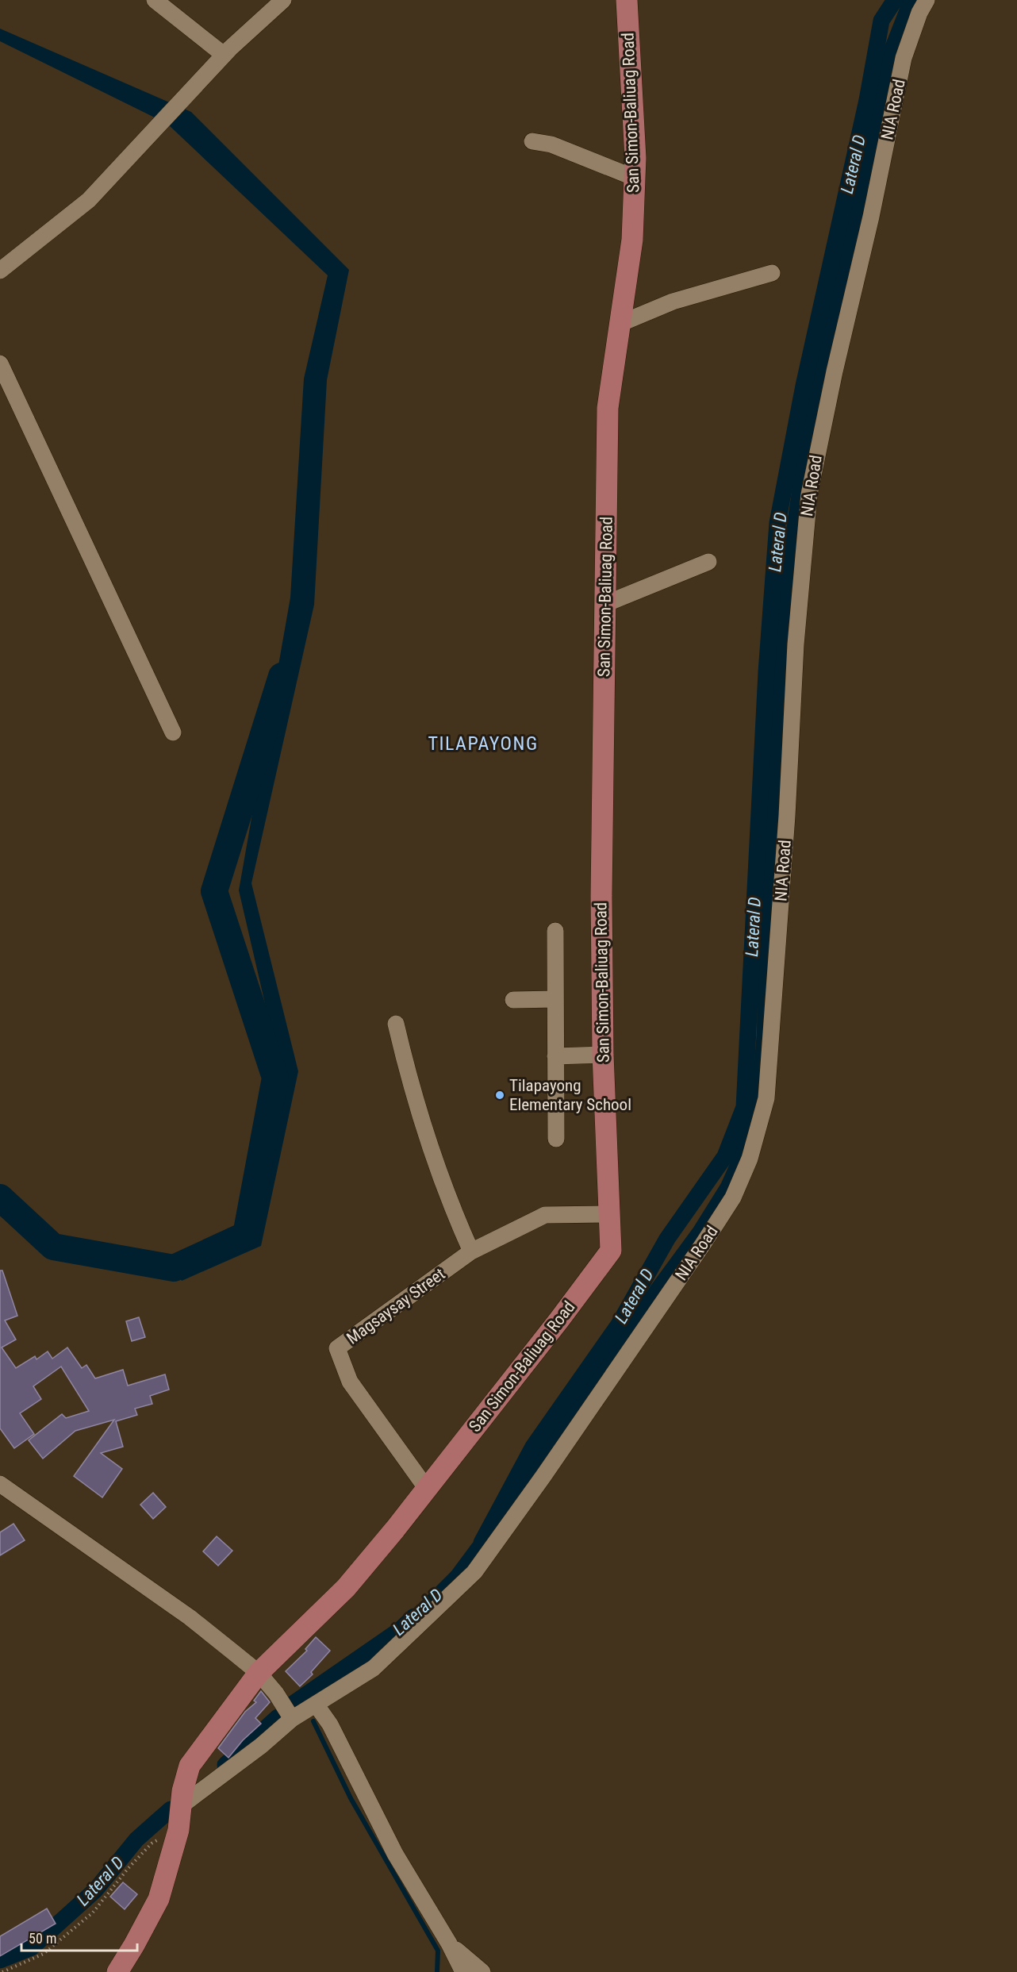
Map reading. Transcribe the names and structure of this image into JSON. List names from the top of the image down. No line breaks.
{"streets":{"main road":["San Simon-Baliuag Road"],"street":["NIA Road","Magsaysay Street"]},"crossings":[["NIA Road","San Simon-Baliuag Road"],["San Simon-Baliuag Road","Magsaysay Street"]],"districts":["TILAPAYONG"],"water":["Lateral D"],"places":["Tilapayong Elementary School"],"scale_bar":"50 m"}
